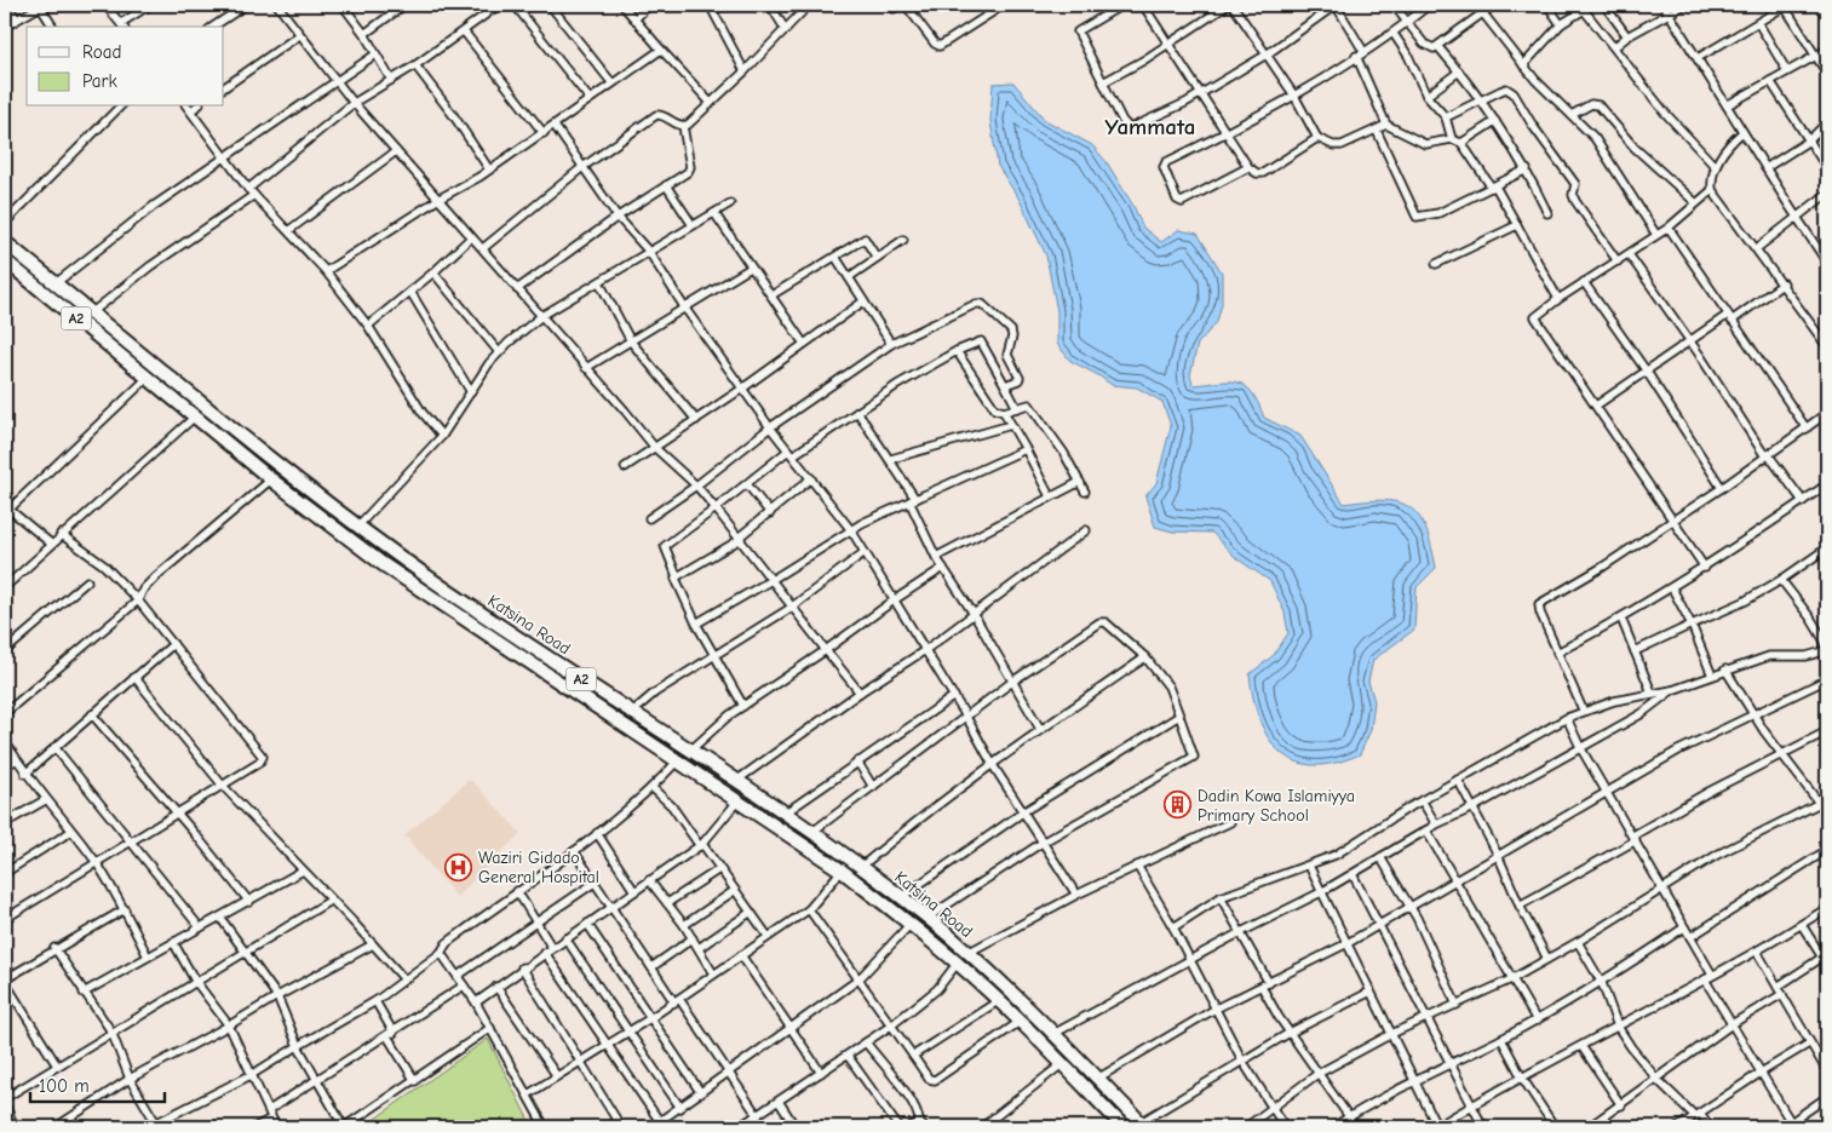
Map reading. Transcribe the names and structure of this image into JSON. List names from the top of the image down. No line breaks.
{"streets":{"highway":["A2","Katsina Road"]},"crossings":[["A2","Katsina Road"]],"districts":["Yammata"],"places":{"building":["Dadin Kowa Islamiyya Primary School"],"hospital":["Waziri Gidado General Hospital"]},"legend":["Road","Park"],"scale_bar":"100 m"}
